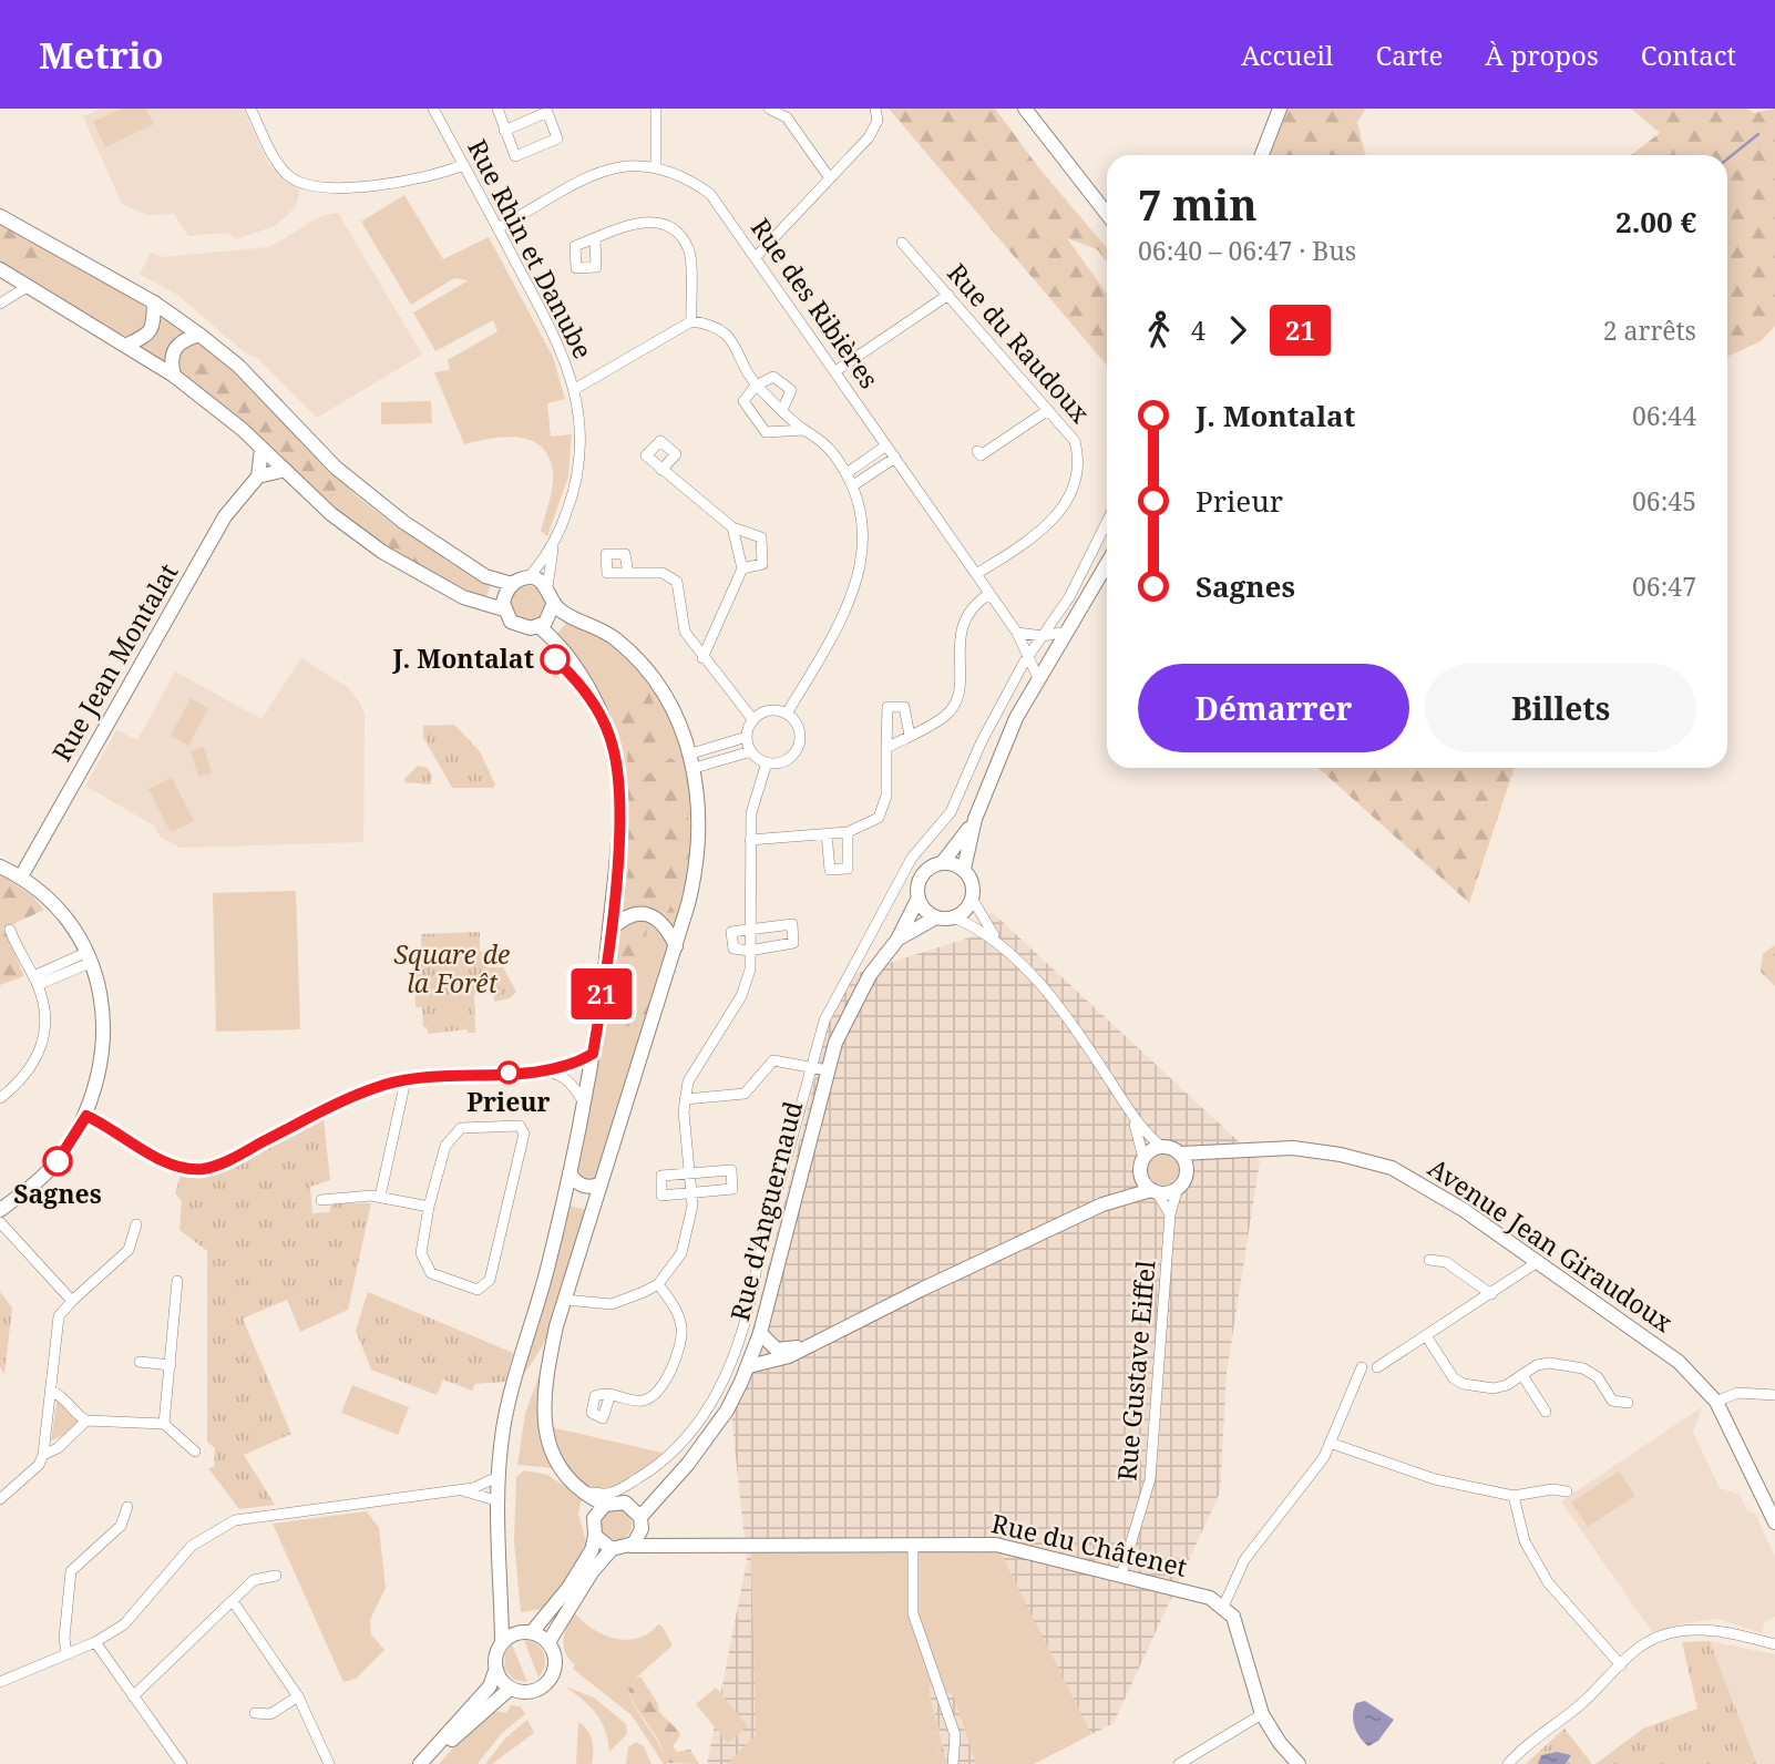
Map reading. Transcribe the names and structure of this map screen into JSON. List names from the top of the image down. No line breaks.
{"streets":{"main road":["Rue Jean Montalat","Rue d'Anguernaud","Avenue Jean Giraudoux","Rue du Châtenet"],"street":["Rue Rhin et Danube","Rue des Ribières","Rue du Raudoux","Rue Gustave Eiffel"]},"crossings":[["Rue Rhin et Danube","Rue des Ribières"],["Rue des Ribières","Rue du Raudoux"],["Rue des Ribières","Rue d'Anguernaud"],["Rue d'Anguernaud","Rue du Châtenet"],["Avenue Jean Giraudoux","Rue Gustave Eiffel"],["Rue Gustave Eiffel","Rue du Châtenet"]],"parks":["Square de la Forêt"],"places":["J. Montalat","Prieur","Sagnes"],"lines":["bus line 21"],"page":{"header":"Metrio","nav":["Accueil","Carte","À propos","Contact"],"on_map":"21","heading":["7 min","06:40 – 06:47 · Bus","2.00 €"],"legs":["4","21","2 arrêts"],"list":[{"name":"J. Montalat","value":"06:44"},{"name":"Prieur","value":"06:45"},{"name":"Sagnes","value":"06:47"}],"buttons":["Démarrer","Billets"]}}
